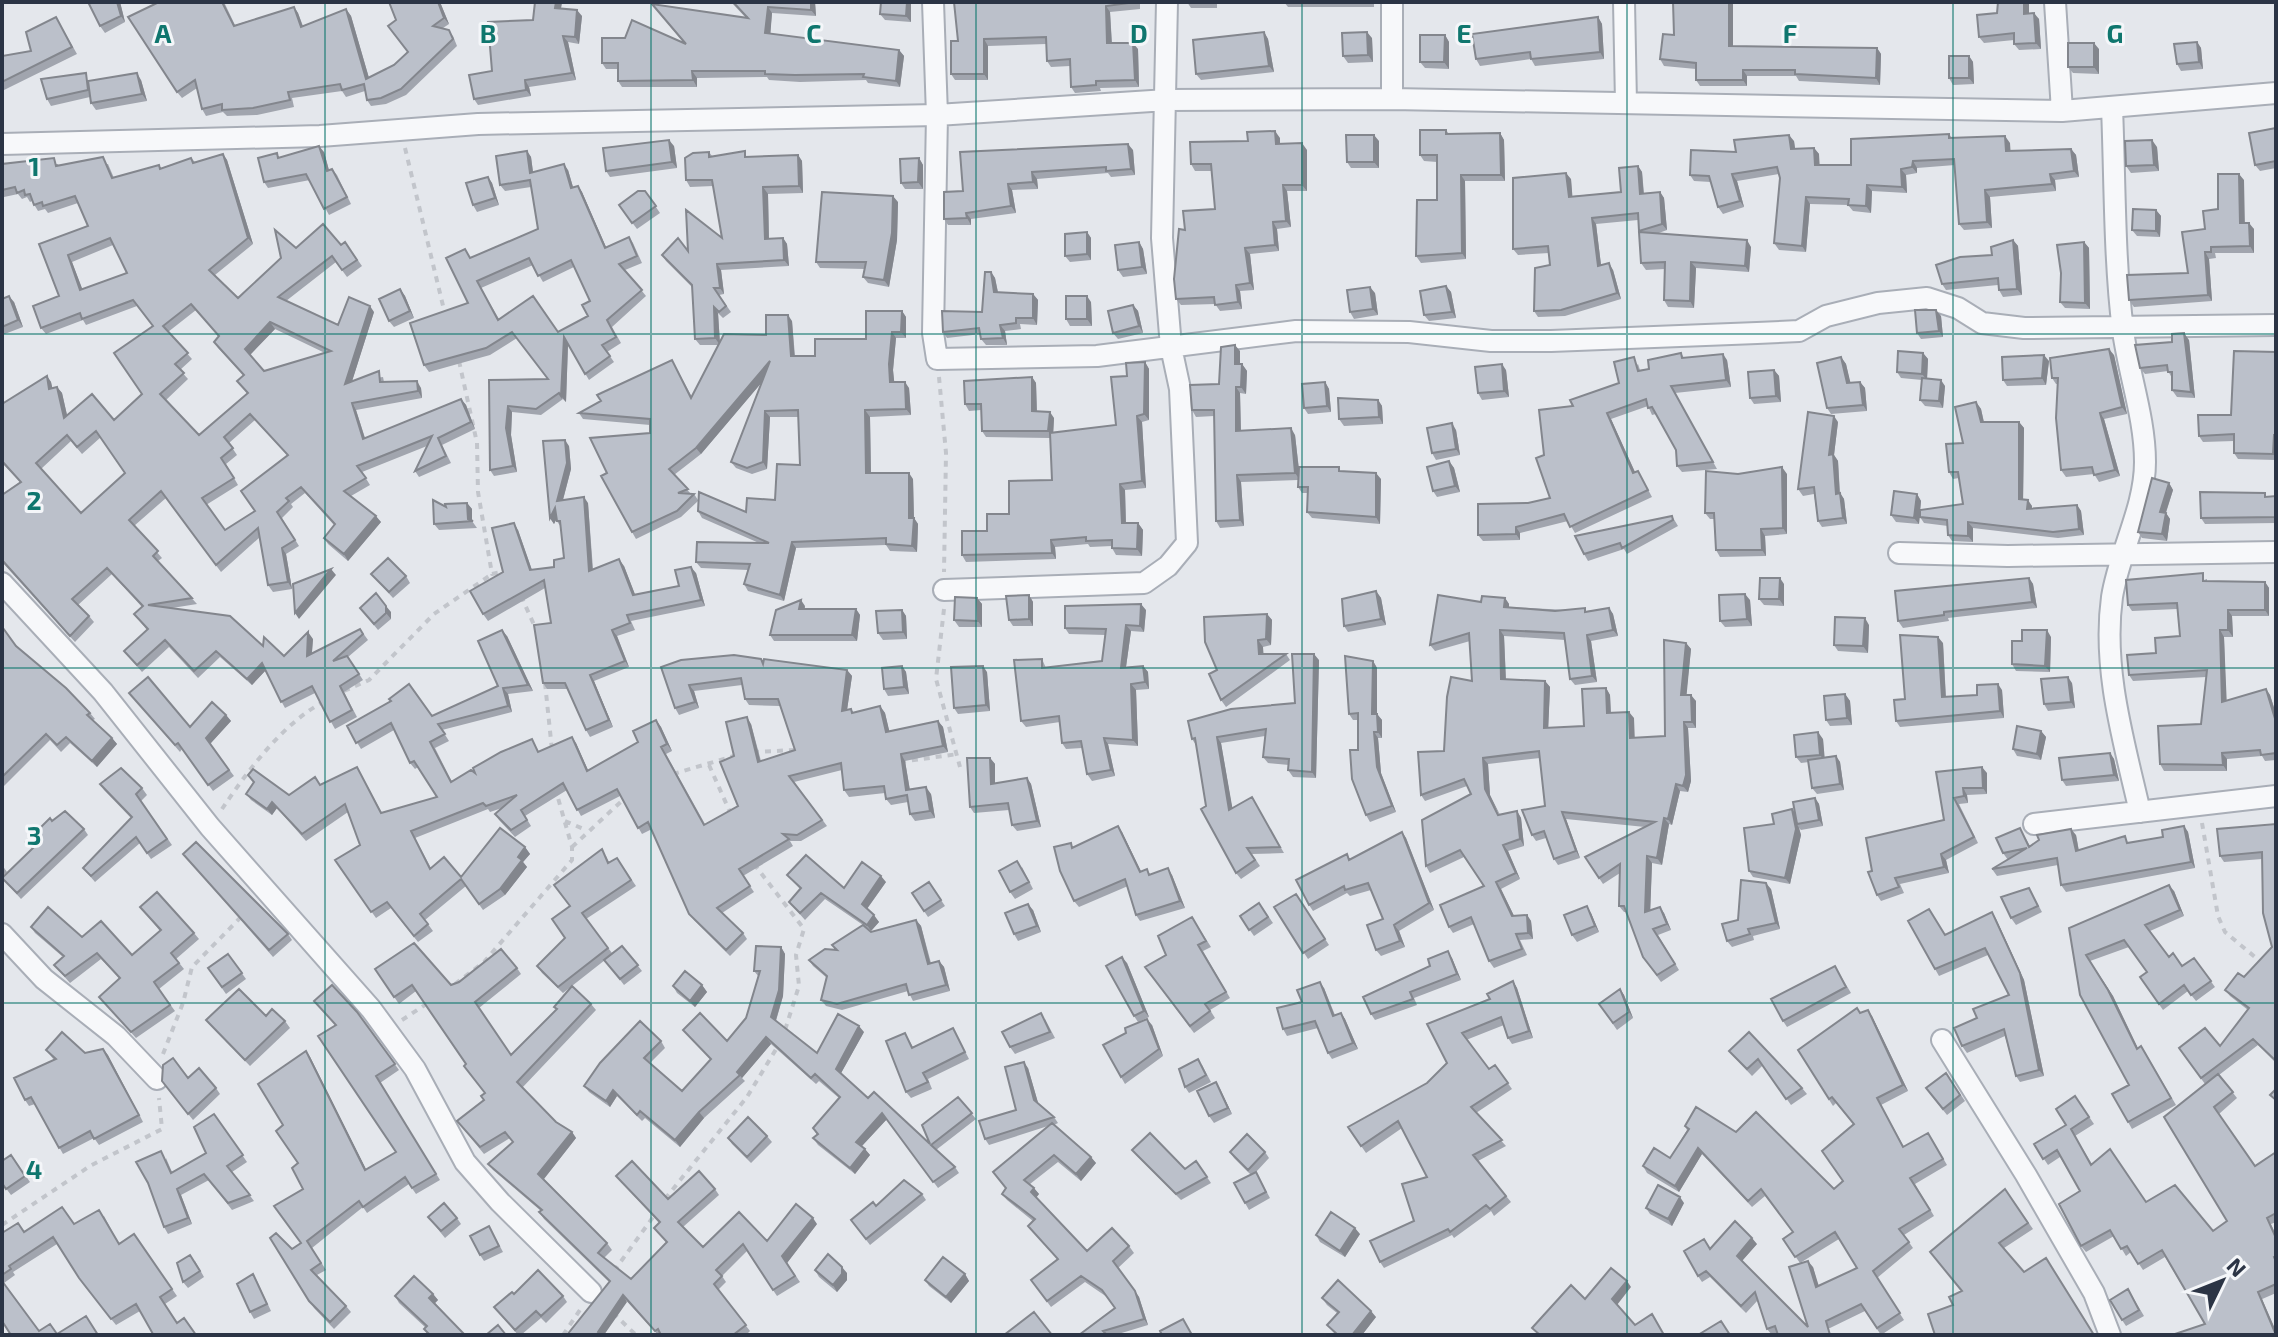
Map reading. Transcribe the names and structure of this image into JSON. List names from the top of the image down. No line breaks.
{"north":"top right","grid":{"columns":["A","B","C","D","E","F","G"],"rows":["1","2","3","4"]}}
